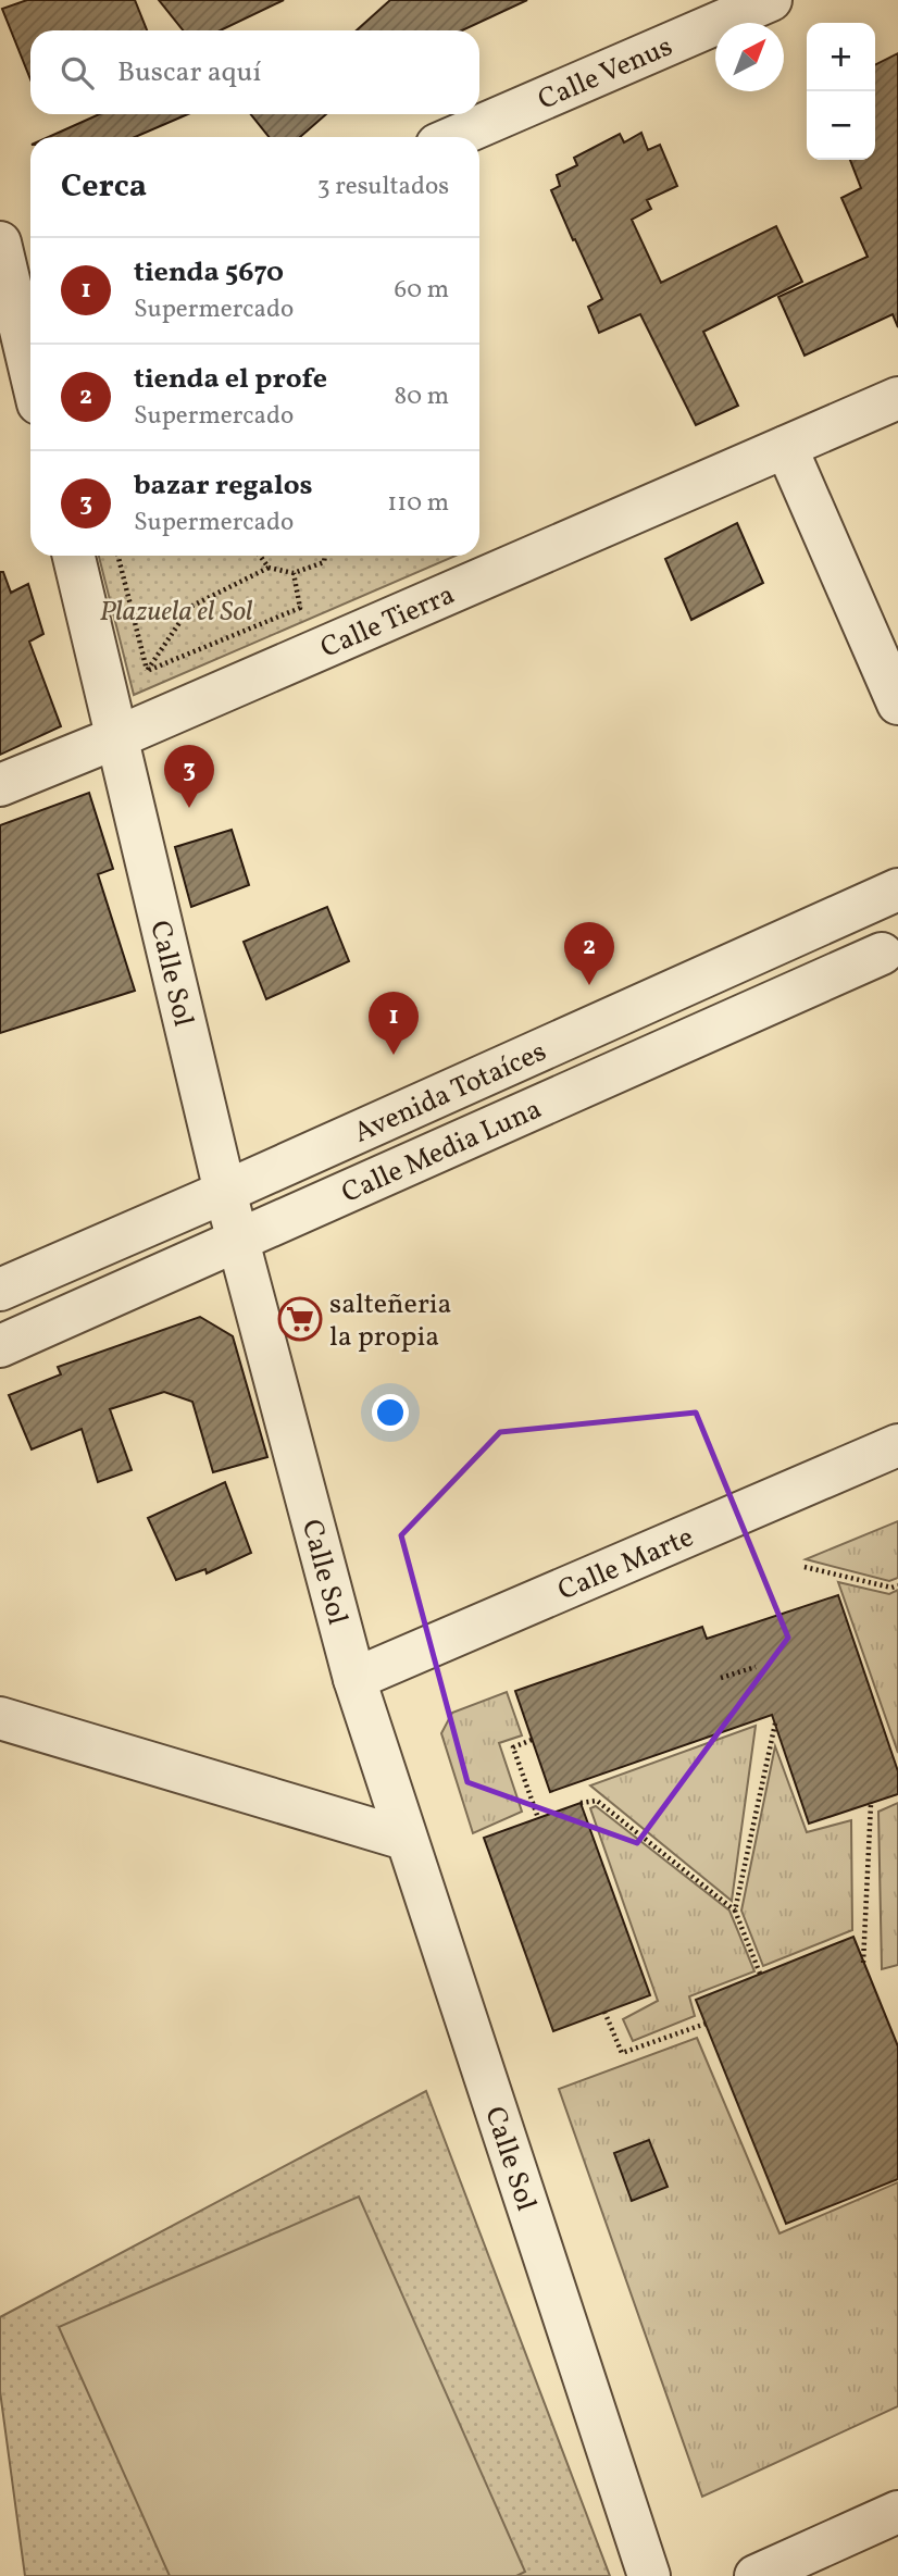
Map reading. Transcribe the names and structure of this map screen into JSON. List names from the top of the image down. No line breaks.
{"streets":{"street":["Calle Venus","Calle Tierra","Calle Sol","Avenida Totaíces","Calle Media Luna","Calle Marte"]},"crossings":[["Calle Tierra","Calle Sol"],["Calle Sol","Avenida Totaíces"],["Calle Sol","Calle Media Luna"],["Calle Sol","Calle Marte"]],"parks":["Plazuela el Sol"],"places":{"supermarket":["salteñeria la propia"]},"north":"top right","page":{"map_buttons":["+","−"],"search":"Buscar aquí","heading":["Cerca","3 resultados"],"list":[{"mark":"1","name":"tienda 5670","note":"Supermercado","value":"60 m"},{"mark":"2","name":"tienda el profe","note":"Supermercado","value":"80 m"},{"mark":"3","name":"bazar regalos","note":"Supermercado","value":"110 m"}],"pins":["3","2","1"]}}
